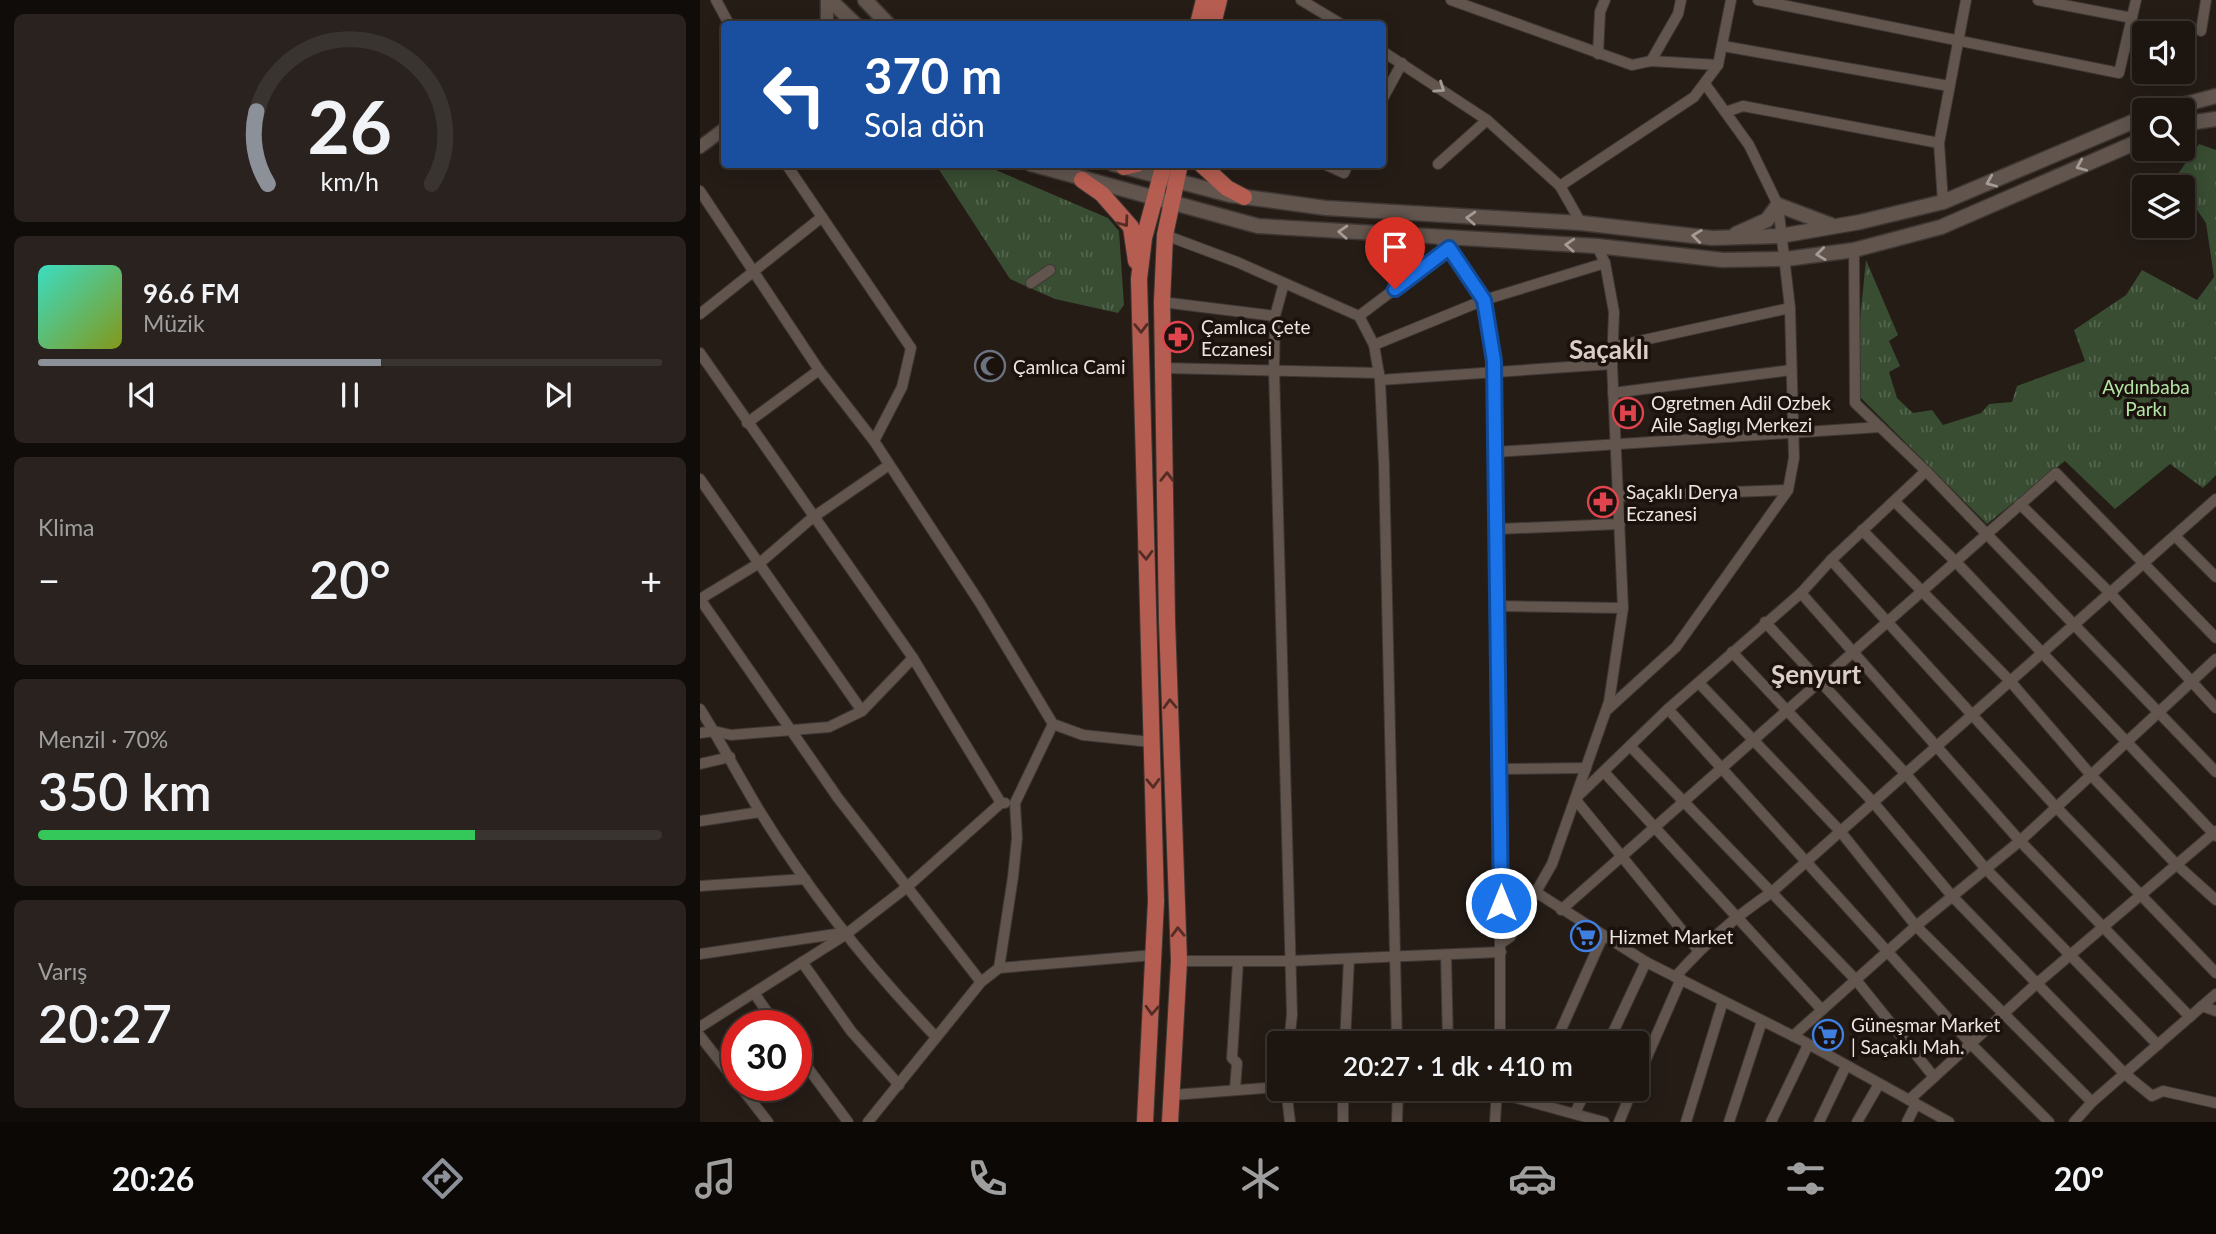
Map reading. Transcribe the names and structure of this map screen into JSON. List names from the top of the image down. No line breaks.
{"districts":["Saçaklı","Şenyurt"],"parks":["Aydınbaba Parkı"],"places":{"pharmacy":["Çamlıca Çete Eczanesi","Saçaklı Derya Eczanesi"],"mosque":["Çamlıca Cami"],"hospital":["Ogretmen Adil Ozbek Aile Saglıgı Merkezi"],"supermarket":["Hizmet Market","Güneşmar Market | Saçaklı Mah."]},"page":{"turn":["370 m","Sola dön"],"song":["96.6 FM","Müzik"],"tile":["Klima",["Menzil · 70%","350 km"],["Varış","20:27"]],"heat":["−","20°","+"],"limit":"30","trip":"20:27 · 1 dk · 410 m","tabs":["20:26","20°"],"gauge":["26","km/h"]}}
